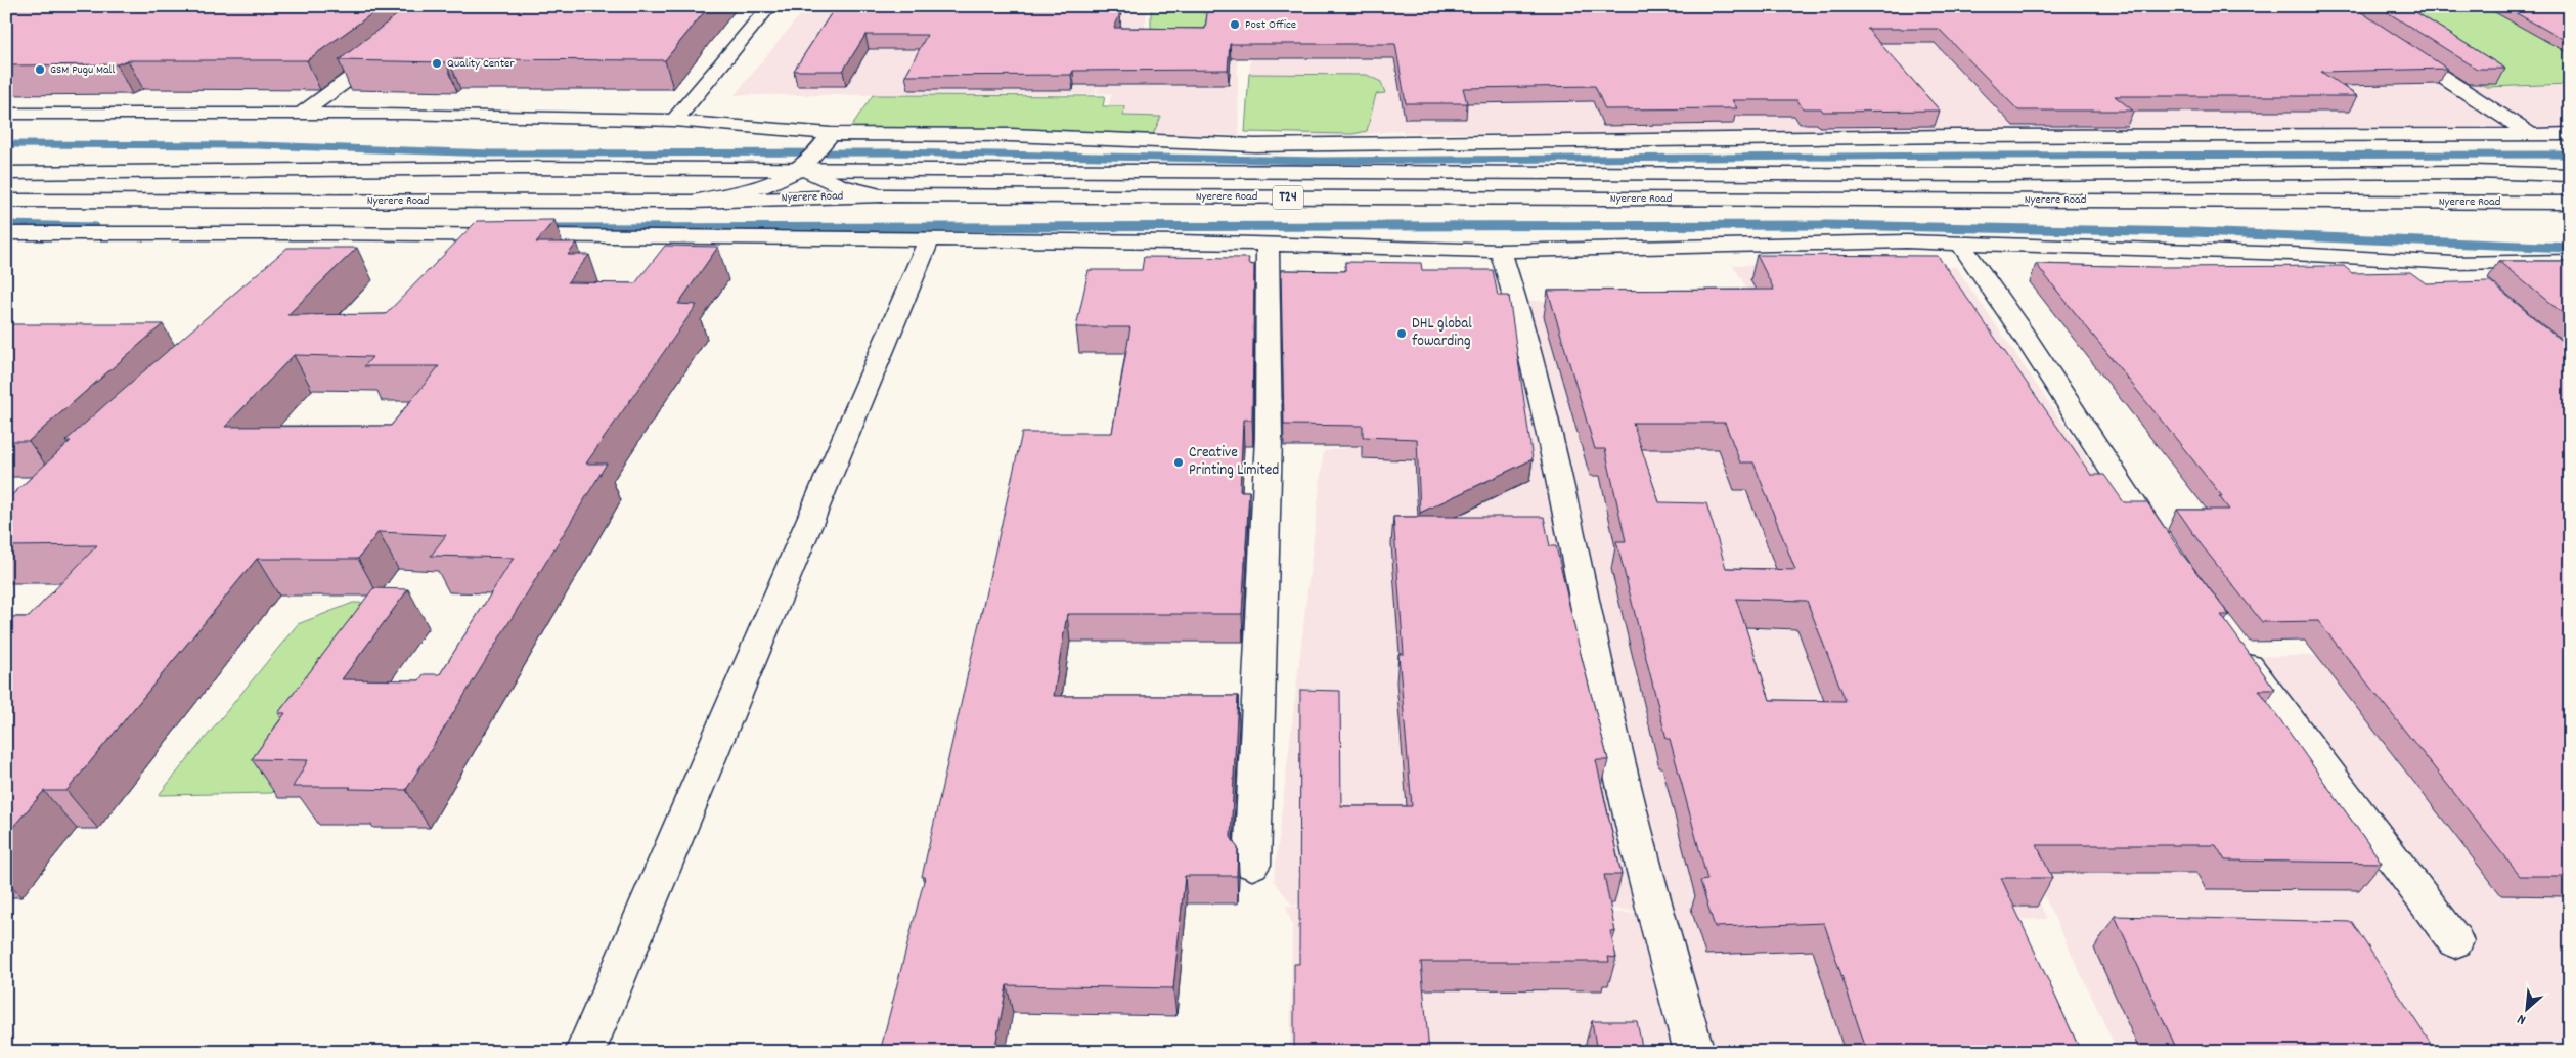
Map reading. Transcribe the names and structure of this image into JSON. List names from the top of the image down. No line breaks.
{"streets":{"main road":["Nyerere Road","T24"]},"places":["Post Office","Quality Center","GSM Pugu Mall","DHL global fowarding","Creative Printing Limited"],"north":"bottom left"}
